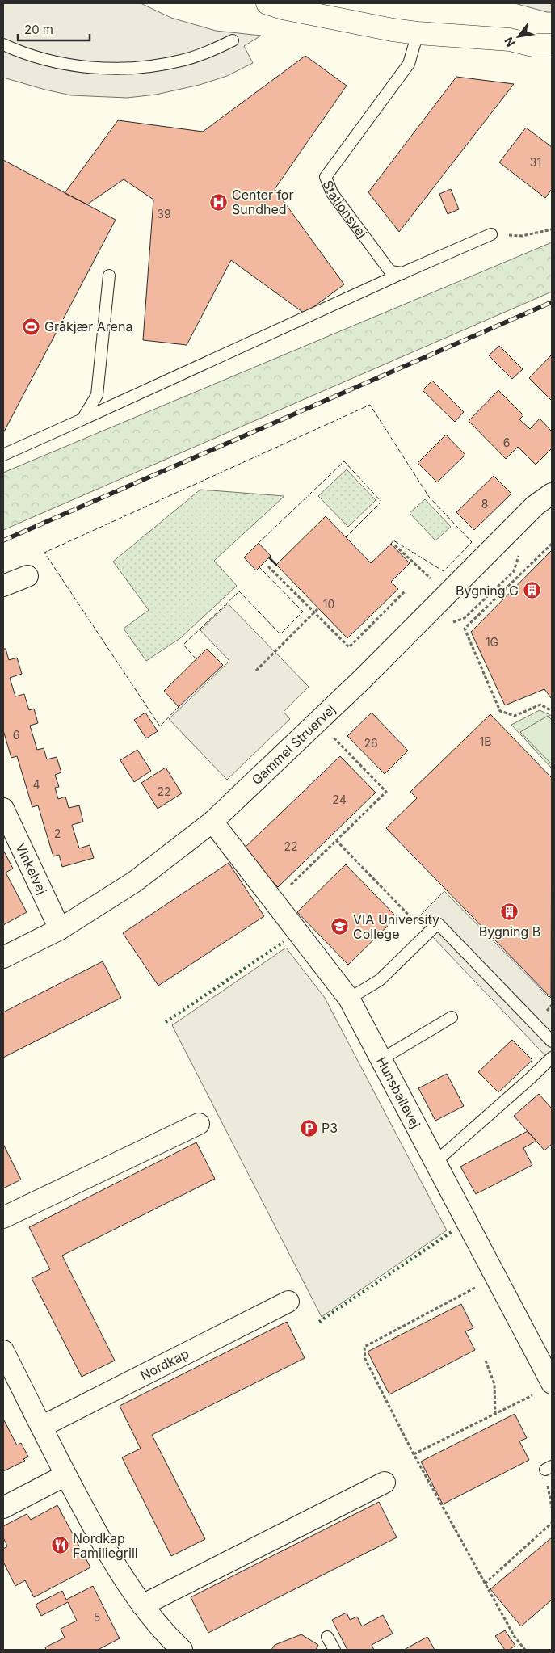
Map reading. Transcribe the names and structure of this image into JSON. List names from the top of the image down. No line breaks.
{"streets":{"street":["Gammel Struervej","Vinkelvej","Hunsballevej","Nordkap"],"lane":["Stationsvej"]},"crossings":[["Gammel Struervej","Vinkelvej"],["Gammel Struervej","Hunsballevej"]],"places":{"hospital":["Center for Sundhed"],"sports":["Gråkjær Arena"],"building":["Bygning G","Bygning B"],"school or university":["VIA University College"],"parking":["P3"],"restaurant":["Nordkap Familiegrill"]},"house_numbers":["31","39","6","8","10","1G","6","1B","26","4","22","24","2","22","5"],"scale_bar":"20 m","north":"bottom left"}
